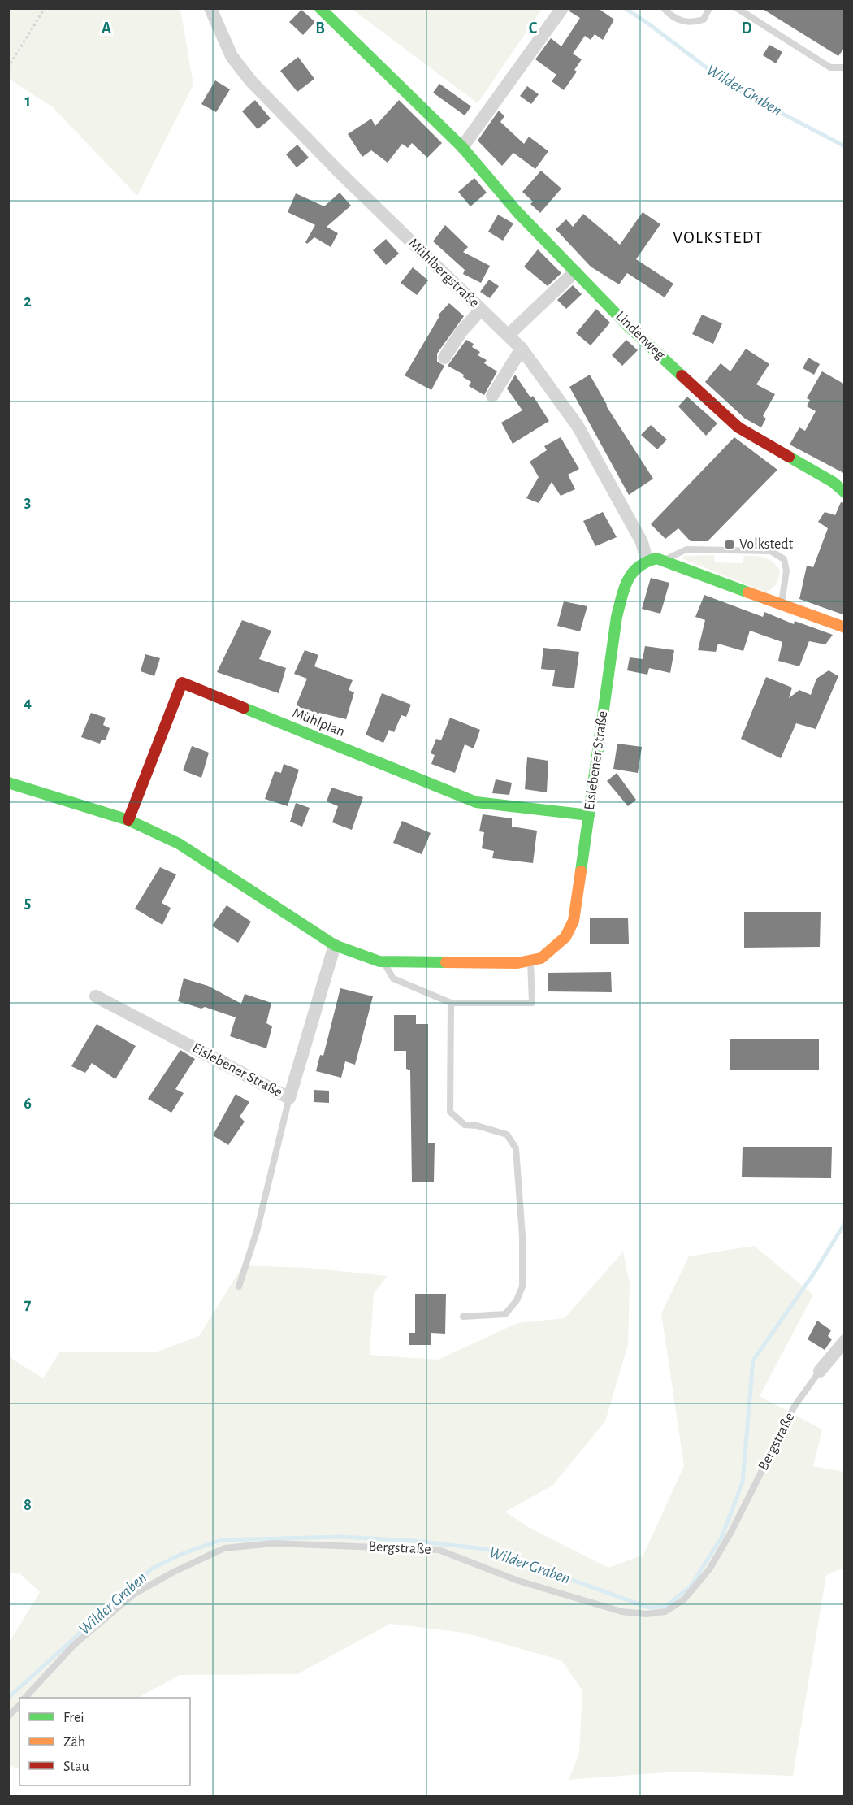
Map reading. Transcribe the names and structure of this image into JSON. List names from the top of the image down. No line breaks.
{"streets":{"street":["Mühlbergstraße","Lindenweg","Mühlplan","Eislebener Straße","Bergstraße"]},"crossings":[["Mühlbergstraße","Eislebener Straße"],["Mühlplan","Eislebener Straße"]],"districts":["VOLKSTEDT"],"water":["Wilder Graben"],"places":{"transit":["Volkstedt"]},"legend":["Frei","Zäh","Stau"],"grid":{"columns":["A","B","C","D"],"rows":["1","2","3","4","5","6","7","8"]}}
